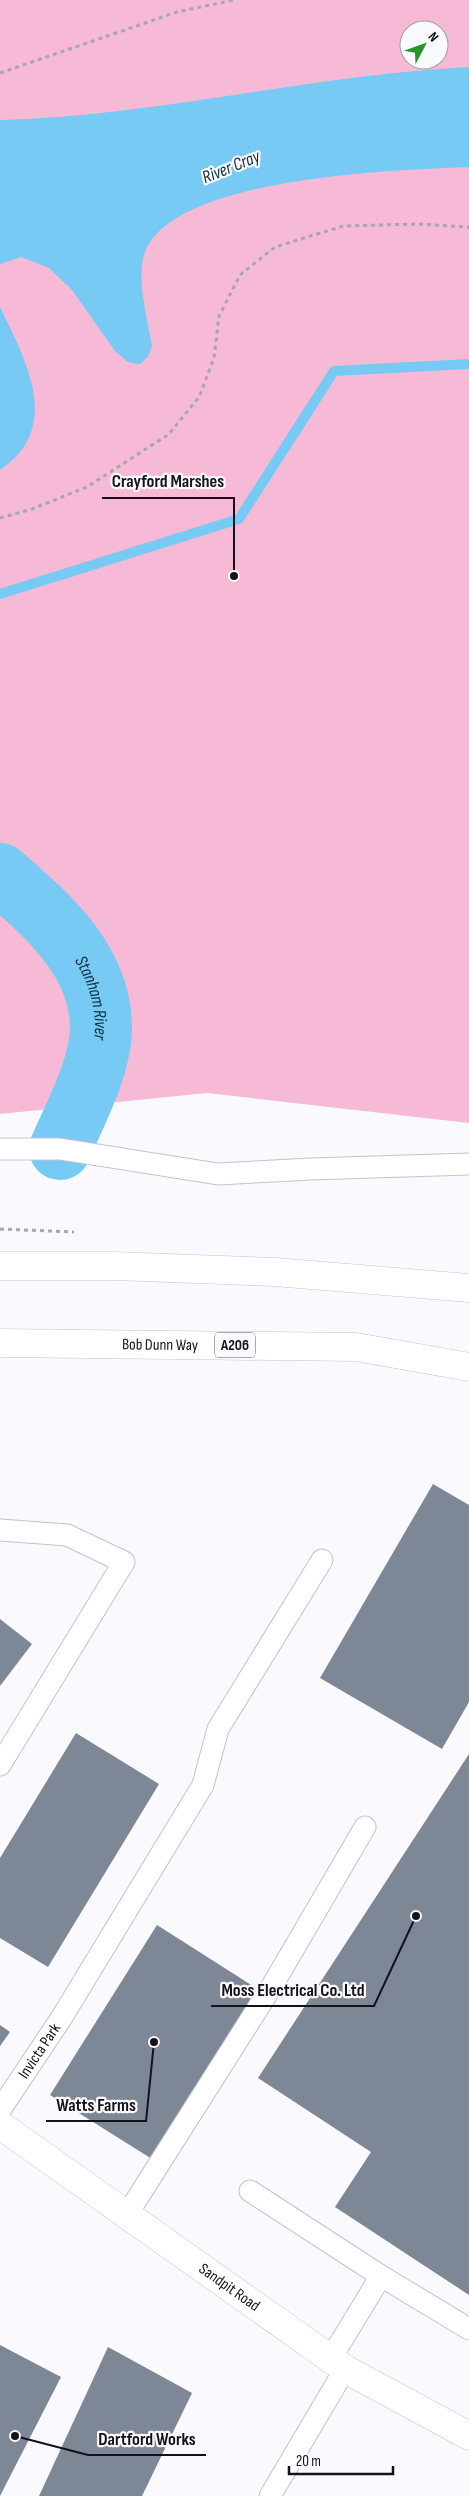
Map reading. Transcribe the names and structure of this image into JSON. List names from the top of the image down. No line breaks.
{"streets":{"main road":["Bob Dunn Way","A206","Sandpit Road"],"lane":["Invicta Park"]},"water":["River Cray","Stanham River"],"places":["Crayford Marshes","Moss Electrical Co. Ltd","Watts Farms","Dartford Works"],"scale_bar":"20 m","north":"top right"}
